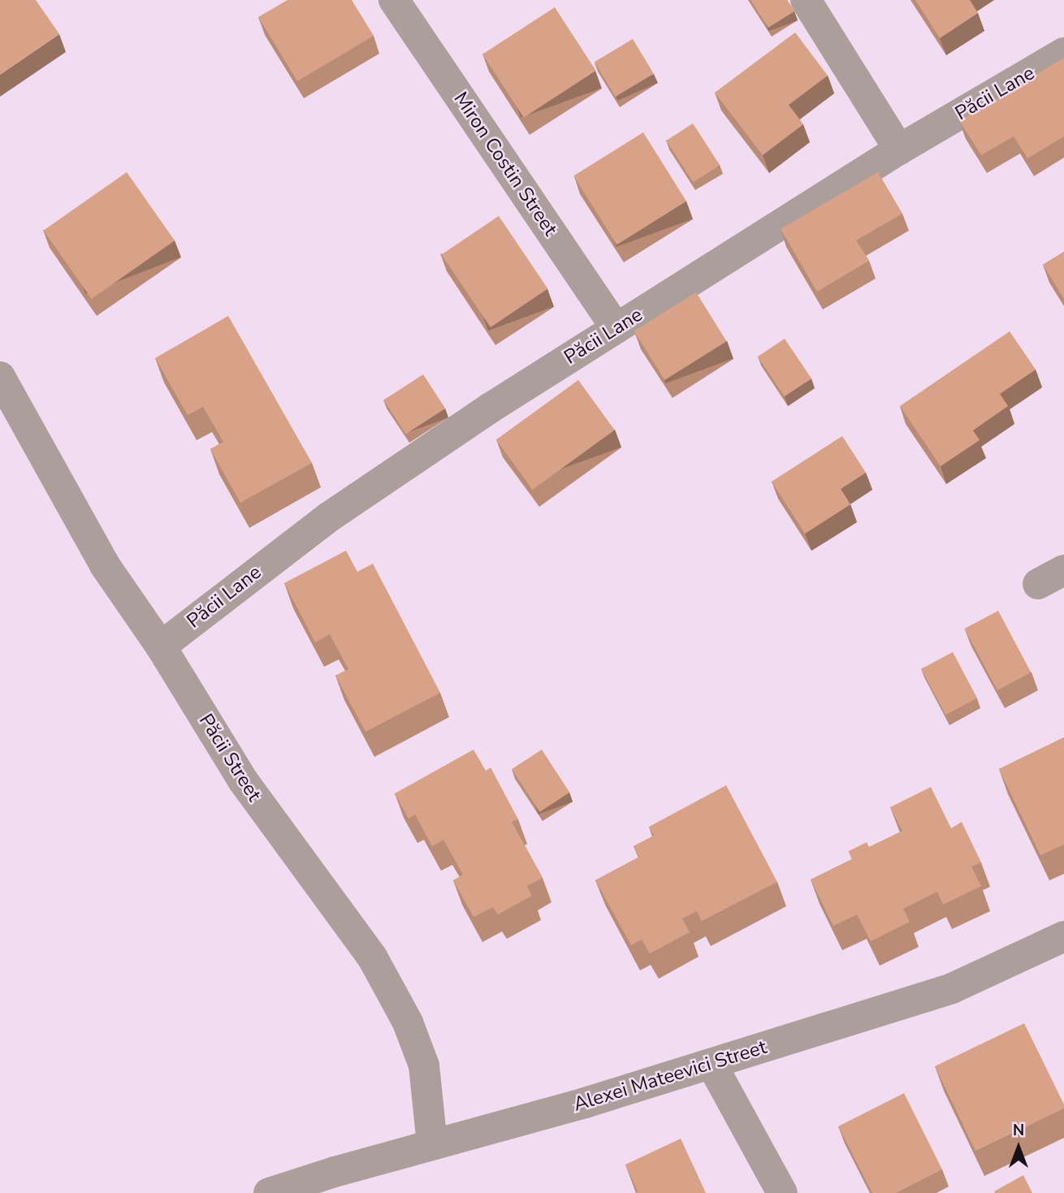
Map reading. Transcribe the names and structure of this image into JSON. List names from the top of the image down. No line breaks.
{"streets":{"street":["Păcii Lane","Miron Costin Street","Păcii Street","Alexei Mateevici Street"]},"crossings":[["Păcii Lane","Miron Costin Street"],["Păcii Lane","Păcii Street"],["Păcii Street","Alexei Mateevici Street"]],"north":"top"}
